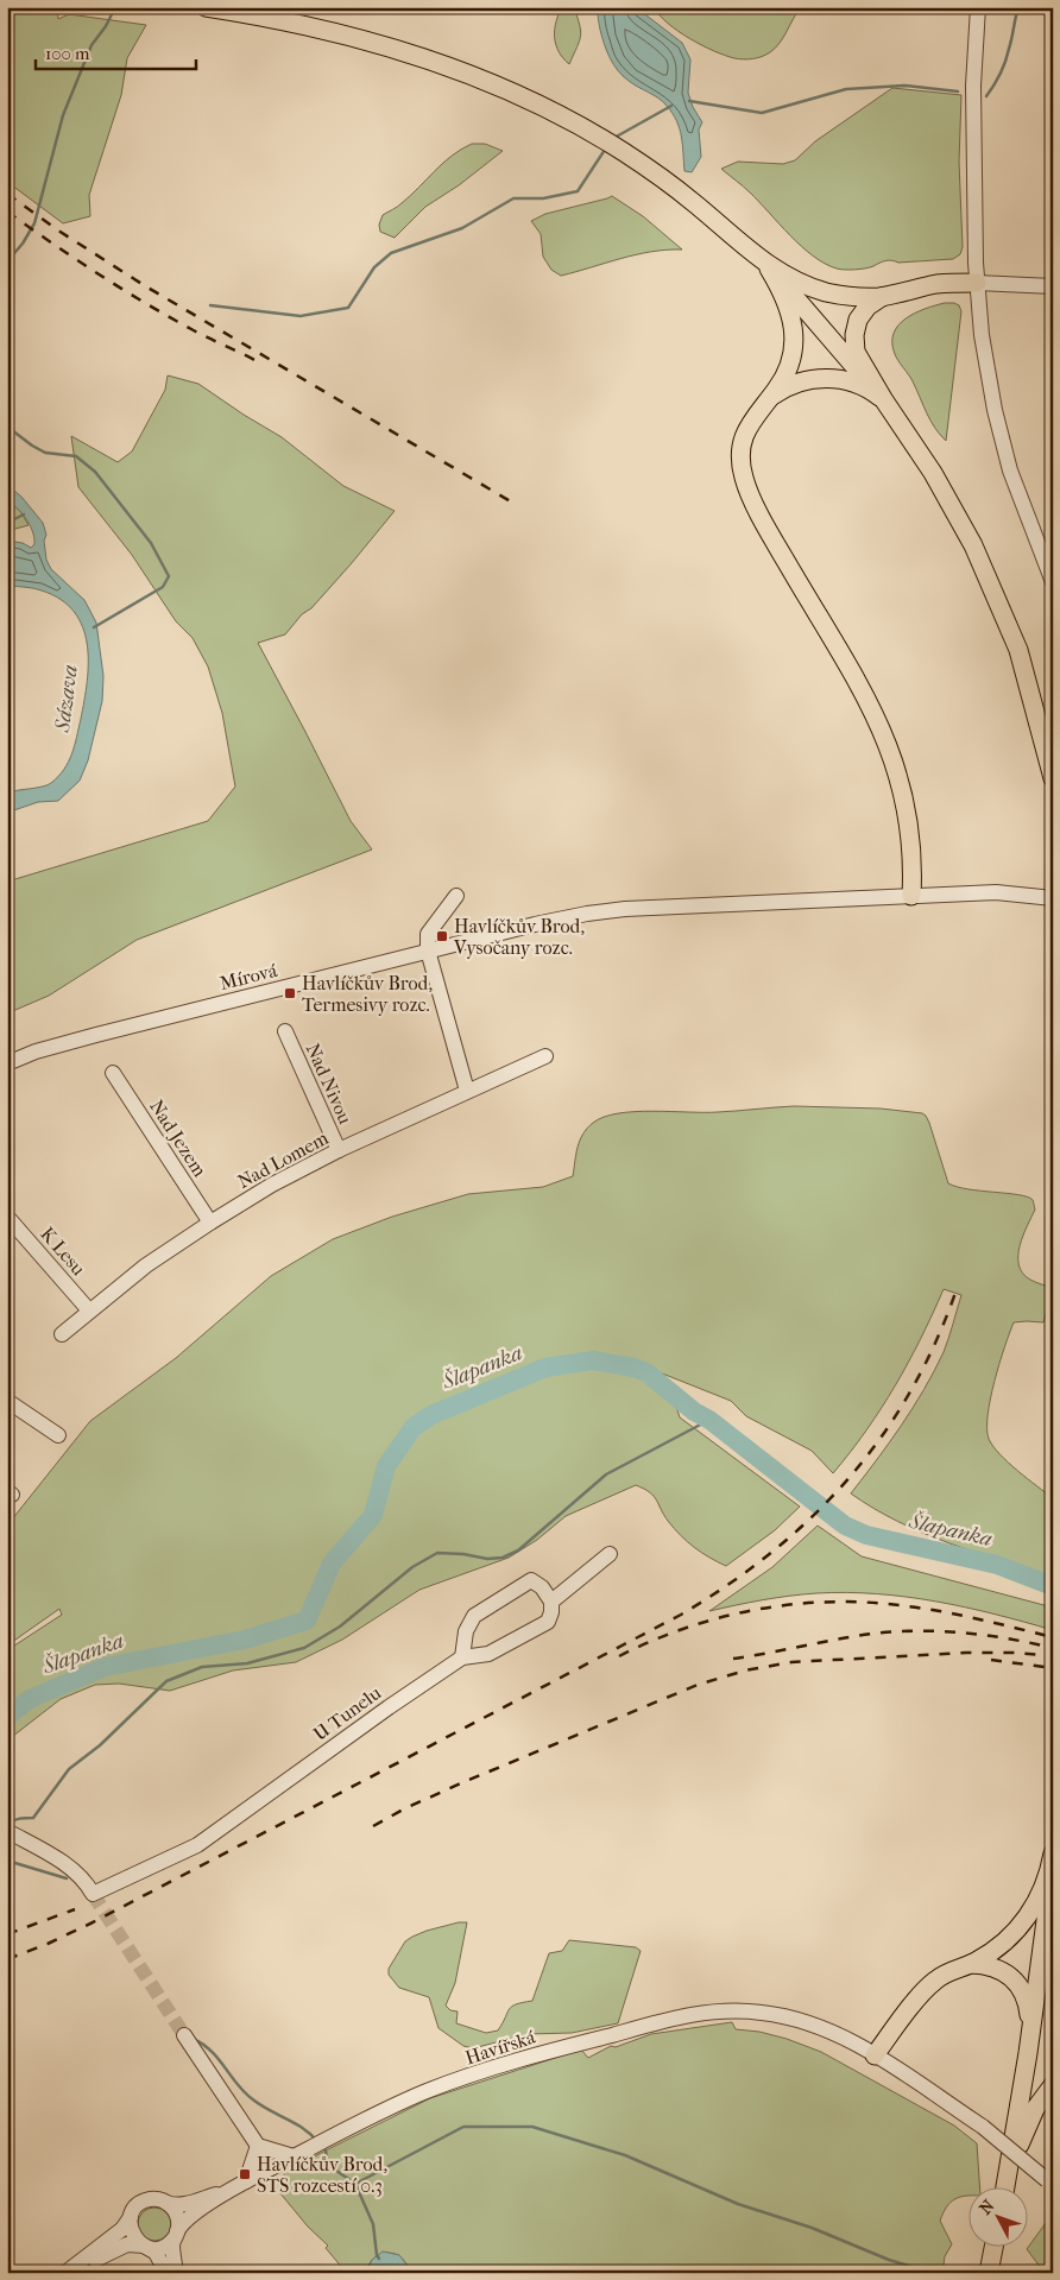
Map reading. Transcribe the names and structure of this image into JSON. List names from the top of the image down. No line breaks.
{"streets":{"street":["Mírová","Nad Nivou","Nad Jezem","Nad Lomem","K Lesu","U Tunelu","Havířská"]},"crossings":[["Nad Nivou","Nad Lomem"],["Nad Jezem","Nad Lomem"],["Nad Lomem","K Lesu"]],"water":["Sázava","Šlapanka"],"places":{"transit":["Havlíčkův Brod, Vysočany rozc.","Havlíčkův Brod, Termesivy rozc.","Havlíčkův Brod, STS rozcestí 0.3"]},"scale_bar":"100 m","north":"top left"}
